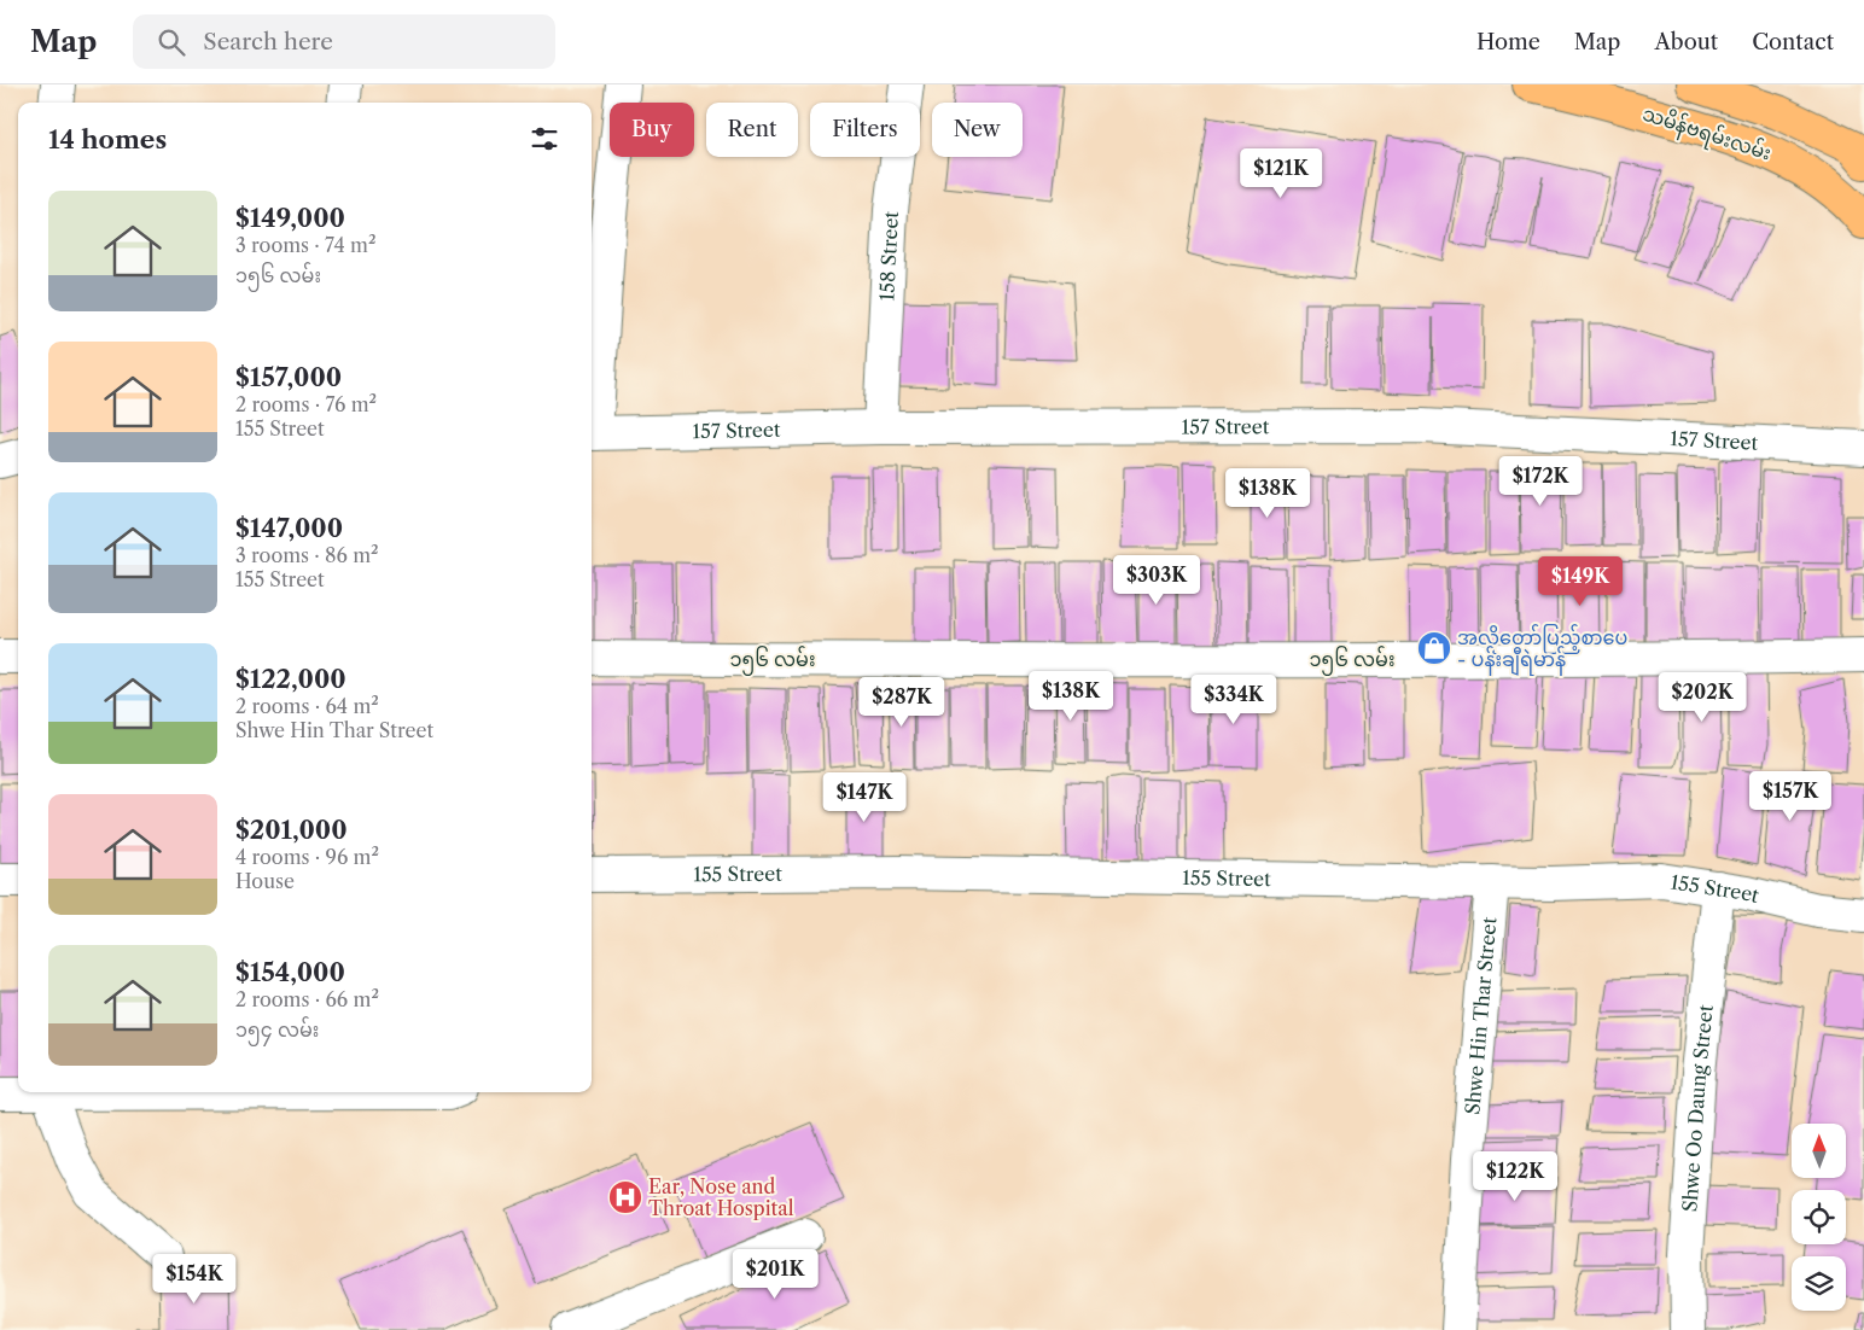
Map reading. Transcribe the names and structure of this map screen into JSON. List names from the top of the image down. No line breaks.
{"streets":{"main road":["သမိန်ဗရမ်းလမ်း"],"street":["158 Street","157 Street","၁၅၆ လမ်း","155 Street","Shwe Hin Thar Street","Shwe Oo Daung Street"]},"crossings":[["158 Street","157 Street"],["155 Street","Shwe Hin Thar Street"],["155 Street","Shwe Oo Daung Street"]],"places":{"shop":["အလိုတော်ပြည့်စာပေ - ပန်းချီရဲမာန်"],"hospital":["Ear, Nose and Throat Hospital"]},"north":"top","page":{"header":"Map","search":"Search here","nav":["Home","Map","About","Contact"],"chip":["Buy","Rent","Filters","New"],"heading":"14 homes","price":["$121K","$172K","$138K","$303K","$149K","$138K","$202K","$334K","$287K","$157K","$147K","$122K","$201K","$154K"],"list":[{"name":"$149,000","note":"3 rooms · 74 m² · ၁၅၆ လမ်း"},{"name":"$157,000","note":"2 rooms · 76 m² · 155 Street"},{"name":"$147,000","note":"3 rooms · 86 m² · 155 Street"},{"name":"$122,000","note":"2 rooms · 64 m² · Shwe Hin Thar Street"},{"name":"$201,000","note":"4 rooms · 96 m² · House"},{"name":"$154,000","note":"2 rooms · 66 m² · ၁၅၄ လမ်း"}]}}
